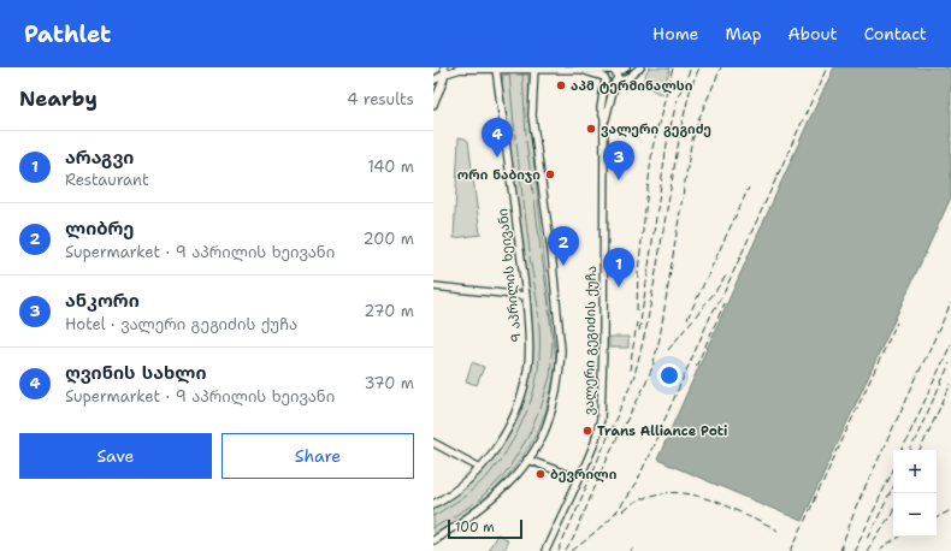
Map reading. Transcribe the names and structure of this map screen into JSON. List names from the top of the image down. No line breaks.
{"streets":{"street":["9 აპრილის ხეივანი","ვალერი გეგიძის ქუჩა"]},"places":["აპმ ტერმინალსი","ვალერი გეგიძე","ორი ნაბიჯი","Trans Alliance Poti","ბევრილი"],"scale_bar":"100 m","page":{"header":"Pathlet","nav":["Home","Map","About","Contact"],"heading":["Nearby","4 results"],"pins":["4","3","2","1"],"list":[{"mark":"1","name":"არაგვი","note":"Restaurant","value":"140 m"},{"mark":"2","name":"ლიბრე","note":"Supermarket · 9 აპრილის ხეივანი","value":"200 m"},{"mark":"3","name":"ანკორი","note":"Hotel · ვალერი გეგიძის ქუჩა","value":"270 m"},{"mark":"4","name":"ღვინის სახლი","note":"Supermarket · 9 აპრილის ხეივანი","value":"370 m"}],"buttons":["Save","Share"],"map_buttons":["+","−"],"scale":"100 m"}}
